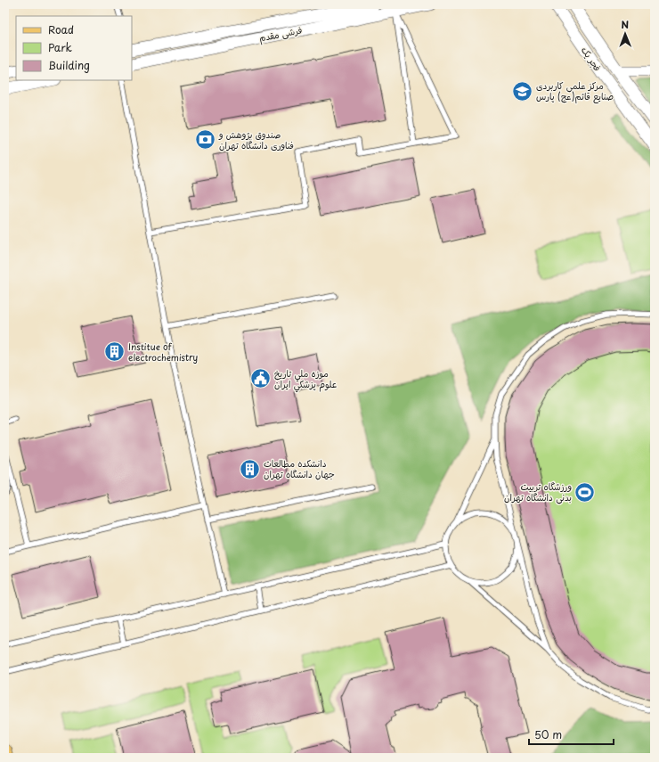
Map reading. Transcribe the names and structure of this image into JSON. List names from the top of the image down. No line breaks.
{"streets":{"street":["فرشی مقدم","فجر یک"]},"places":{"school or university":["مرکز علمی کاربردی صنایع قائم(عج) پارس"],"bank":["صندوق پژوهش و فناوری دانشگاه تهران"],"building":["Institue of electrochemistry","دانشکده مطالعات جهان دانشگاه تهران"],"public building":["موزه ملي تاريخ علوم پزشكي ايران"],"sports":["ورزشگاه تربیت بدنی دانشگاه تهران"]},"legend":["Road","Park","Building"],"scale_bar":"50 m","north":"top"}
